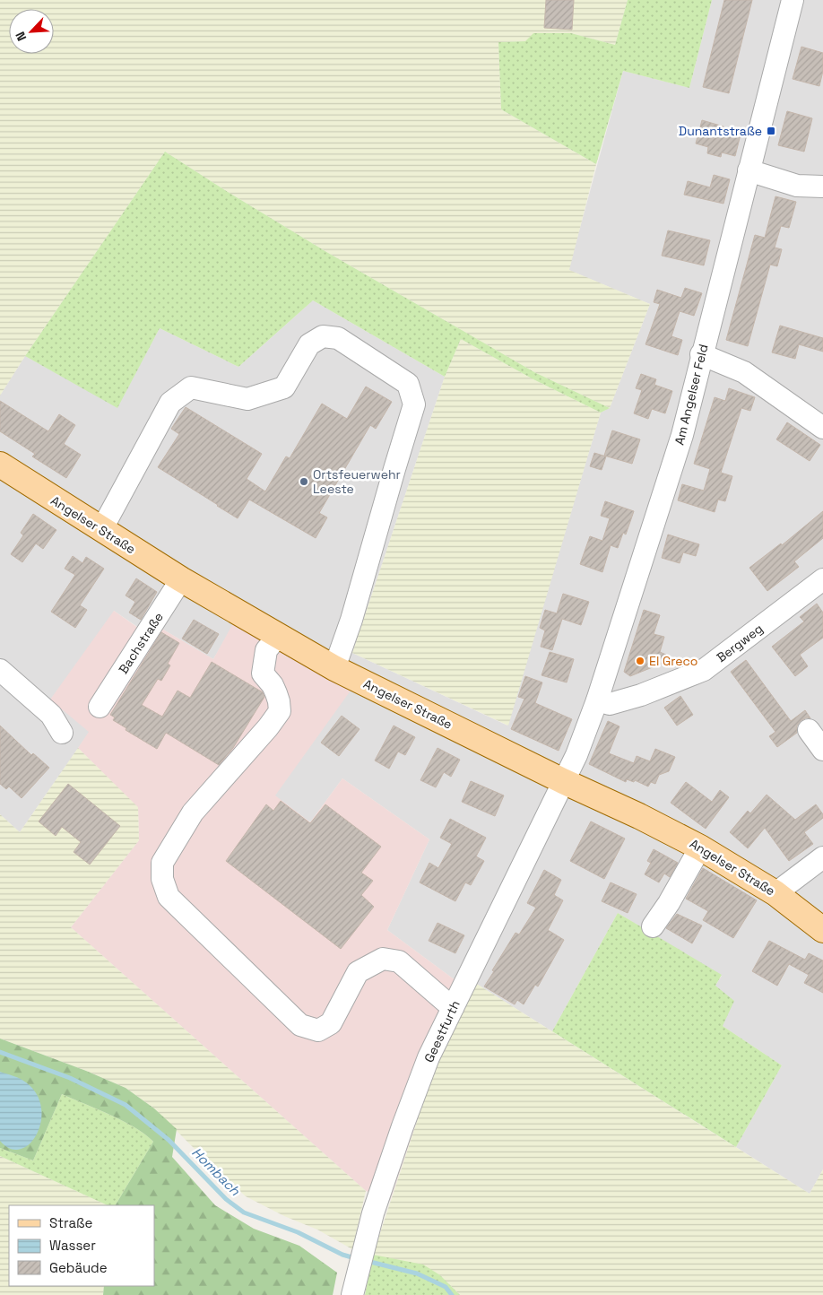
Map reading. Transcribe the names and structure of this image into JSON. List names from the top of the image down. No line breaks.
{"streets":{"main road":["Angelser Straße"],"street":["Am Angelser Feld","Bachstraße","Bergweg","Geestfurth"]},"crossings":[["Am Angelser Feld","Angelser Straße"],["Am Angelser Feld","Bergweg"],["Am Angelser Feld","Geestfurth"],["Angelser Straße","Bachstraße"],["Angelser Straße","Geestfurth"]],"water":["Hombach"],"places":{"transit":["Dunantstraße"],"other":["Ortsfeuerwehr Leeste","El Greco"]},"legend":["Straße","Wasser","Gebäude"],"north":"bottom left"}
